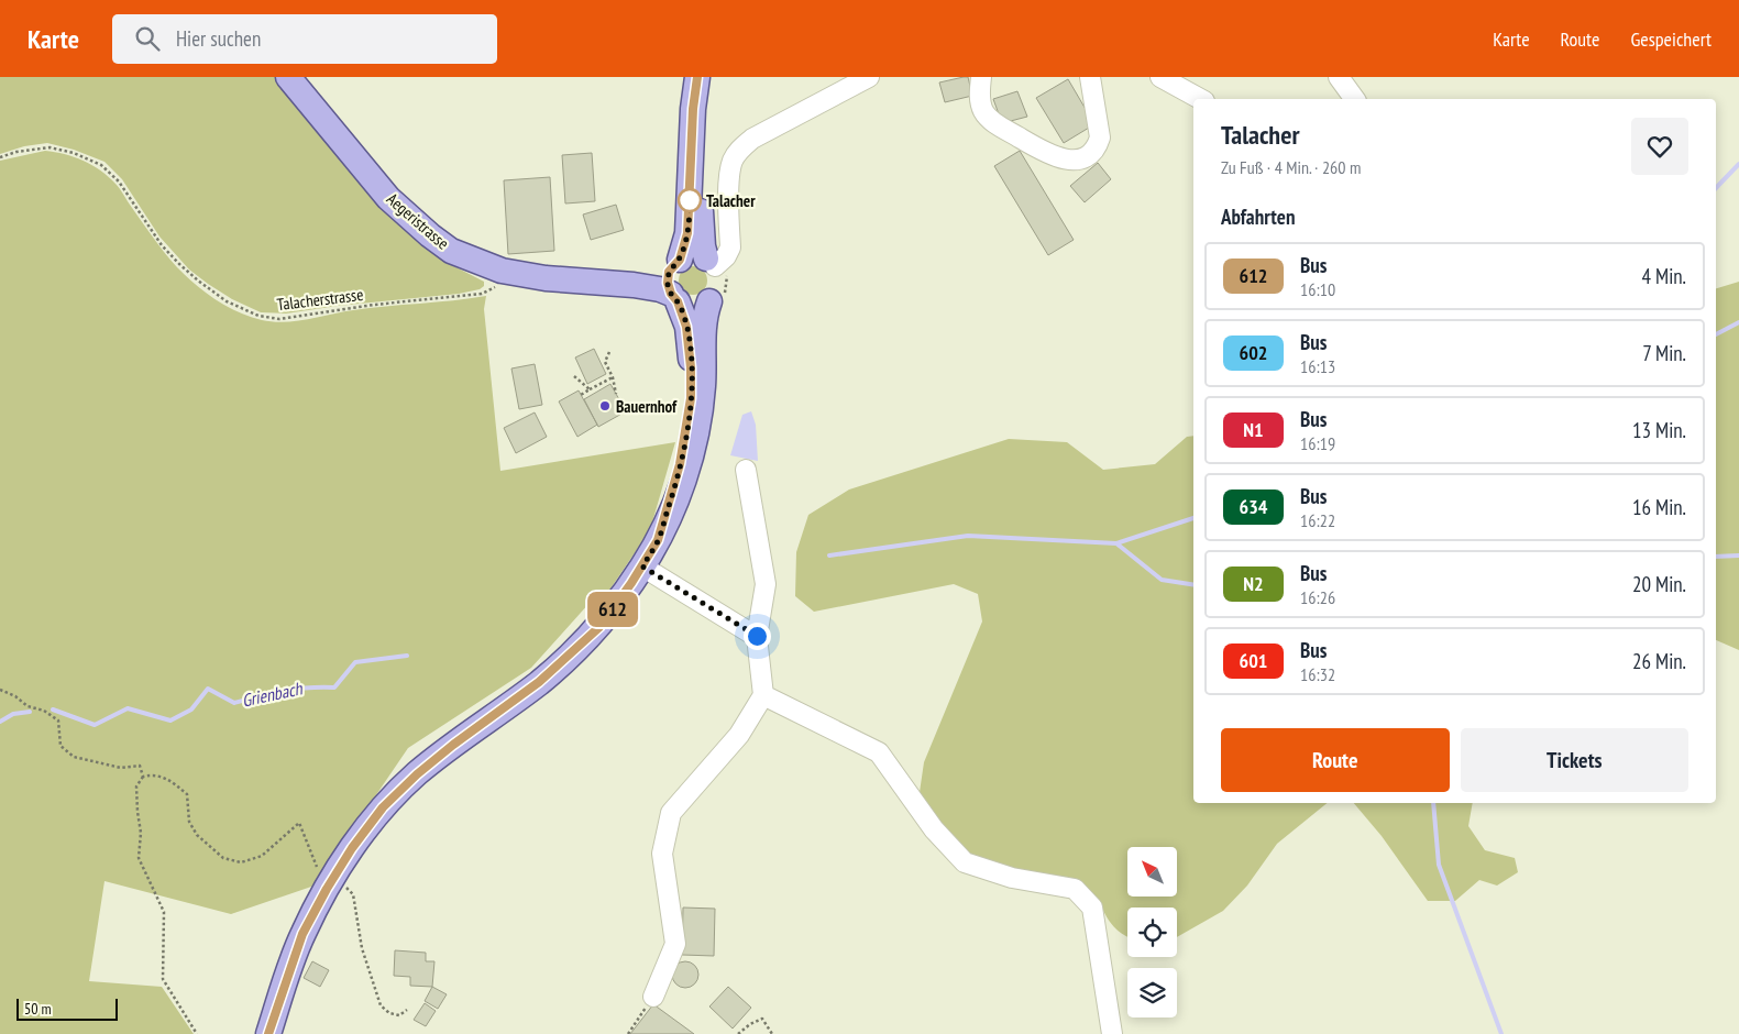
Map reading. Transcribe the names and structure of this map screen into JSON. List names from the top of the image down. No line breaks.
{"streets":{"main road":["Aegeristrasse"],"path":["Talacherstrasse"]},"crossings":[["Aegeristrasse","Talacherstrasse"]],"water":["Grienbach"],"places":["Talacher","Bauernhof"],"lines":["bus line 612"],"scale_bar":"50 m","north":"top left","page":{"header":"Karte","search":"Hier suchen","nav":["Karte","Route","Gespeichert"],"on_map":"612","heading":[["Talacher","Zu Fuß · 4 Min. · 260 m"],"Abfahrten"],"list":[{"mark":"612","name":"Bus","note":"16:10","value":"4 Min."},{"mark":"602","name":"Bus","note":"16:13","value":"7 Min."},{"mark":"N1","name":"Bus","note":"16:19","value":"13 Min."},{"mark":"634","name":"Bus","note":"16:22","value":"16 Min."},{"mark":"N2","name":"Bus","note":"16:26","value":"20 Min."},{"mark":"601","name":"Bus","note":"16:32","value":"26 Min."}],"buttons":["Route","Tickets"],"scale":"50 m"}}
